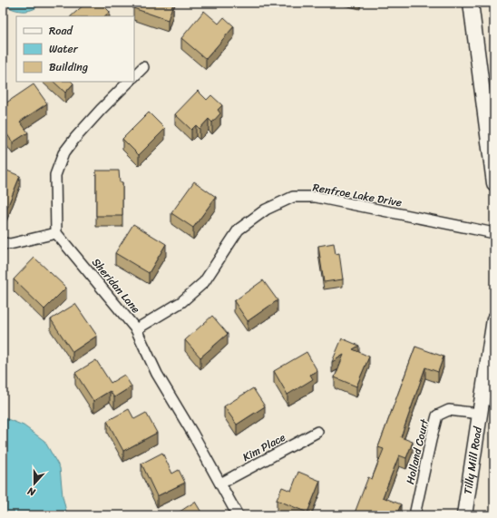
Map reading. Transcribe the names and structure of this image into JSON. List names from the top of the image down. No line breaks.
{"streets":{"street":["Renfroe Lake Drive","Sheridan Lane","Kim Place","Holland Court","Tilly Mill Road"]},"crossings":[["Renfroe Lake Drive","Sheridan Lane"],["Sheridan Lane","Kim Place"],["Holland Court","Tilly Mill Road"]],"legend":["Road","Water","Building"],"north":"bottom"}
